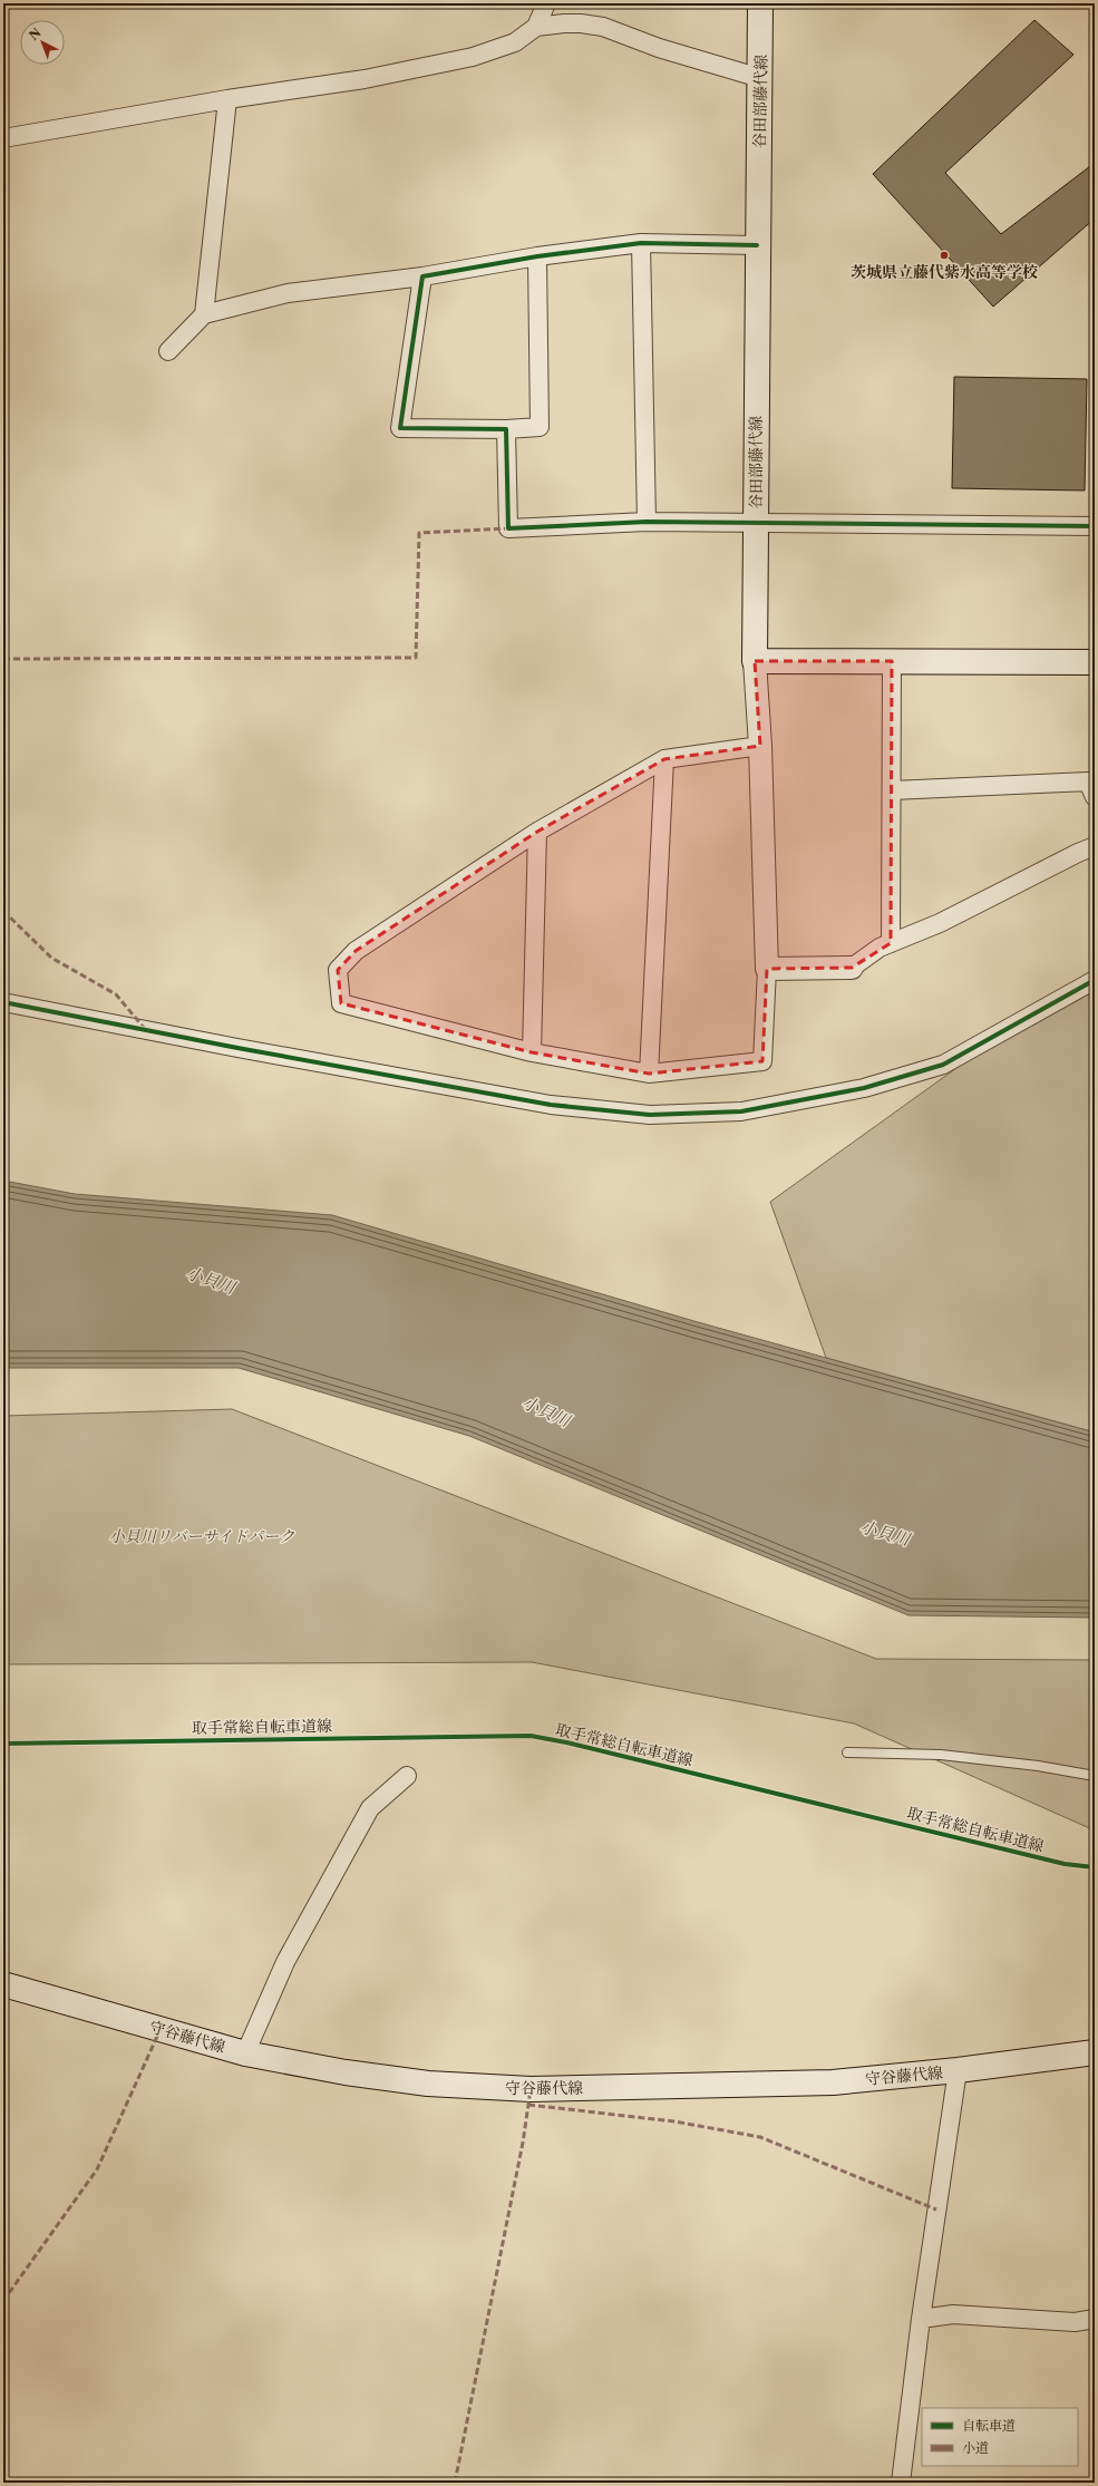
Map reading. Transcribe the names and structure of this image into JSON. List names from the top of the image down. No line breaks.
{"streets":{"main road":["谷田部藤代線","守谷藤代線"],"cycle path":["取手常総自転車道線"]},"water":["小貝川"],"parks":["小貝川リバーサイドパーク"],"places":["茨城県立藤代紫水高等学校"],"legend":["自転車道","小道"],"north":"top left"}
